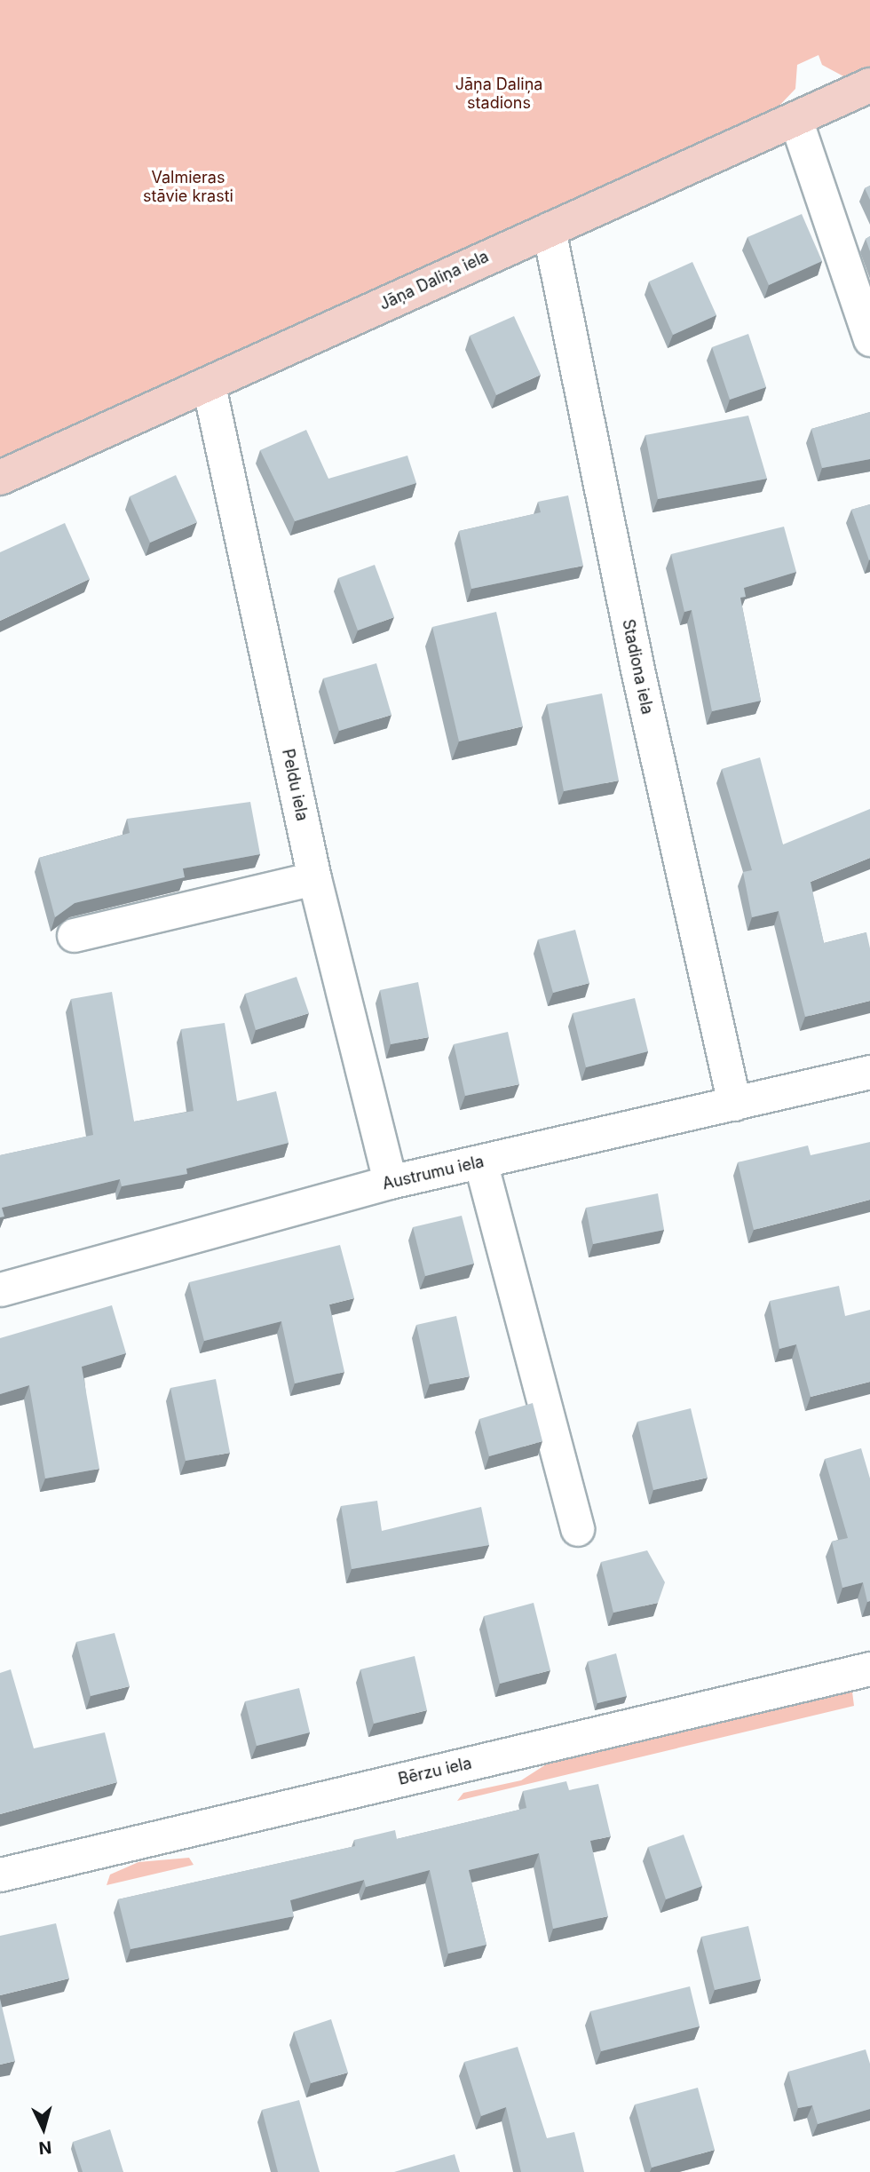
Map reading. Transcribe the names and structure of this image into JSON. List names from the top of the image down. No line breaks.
{"streets":{"street":["Jāņa Daliņa iela","Stadiona iela","Peldu iela","Austrumu iela","Bērzu iela"]},"crossings":[["Jāņa Daliņa iela","Stadiona iela"],["Jāņa Daliņa iela","Peldu iela"],["Stadiona iela","Austrumu iela"],["Peldu iela","Austrumu iela"]],"parks":["Jāņa Daliņa stadions","Valmieras stāvie krasti"],"north":"bottom"}
